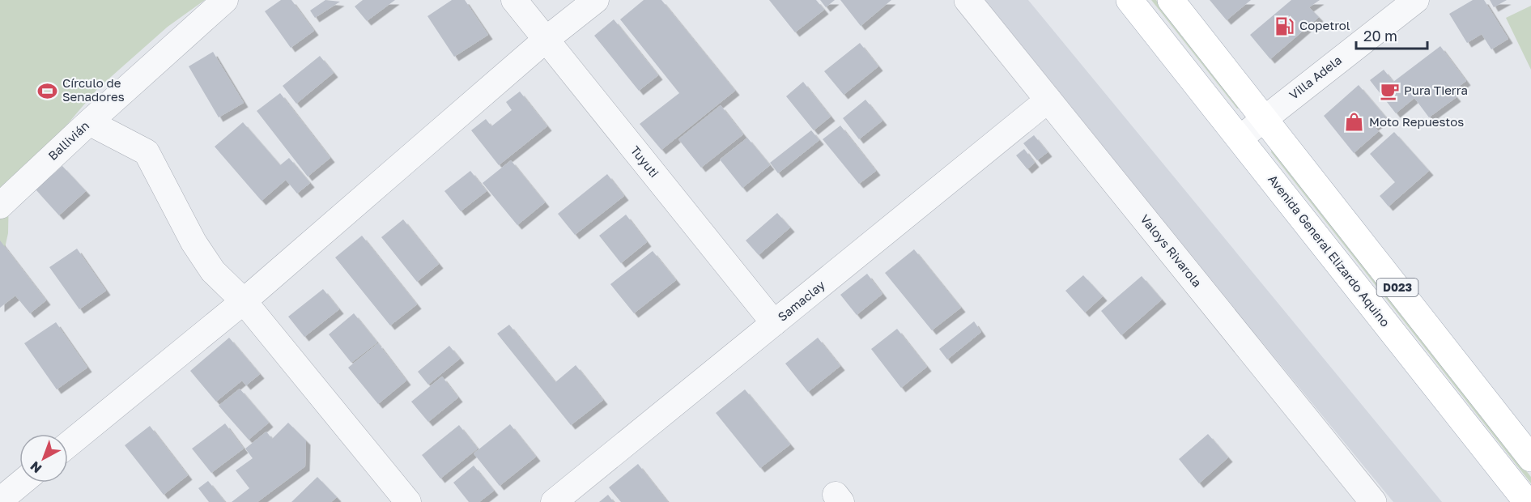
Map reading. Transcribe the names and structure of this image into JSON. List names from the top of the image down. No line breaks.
{"streets":{"main road":["Avenida General Elizardo Aquino","D023"],"street":["Villa Adela","Ballivián","Tuyuti","Valoys Rivarola","Samaclay"]},"crossings":[["Villa Adela","Avenida General Elizardo Aquino"],["Villa Adela","D023"],["Tuyuti","Samaclay"],["Valoys Rivarola","Samaclay"]],"places":{"fuel station":["Copetrol"],"sports":["Círculo de Senadores"],"cafe":["Pura Tierra"],"shop":["Moto Repuestos"]},"scale_bar":"20 m","north":"bottom left"}
